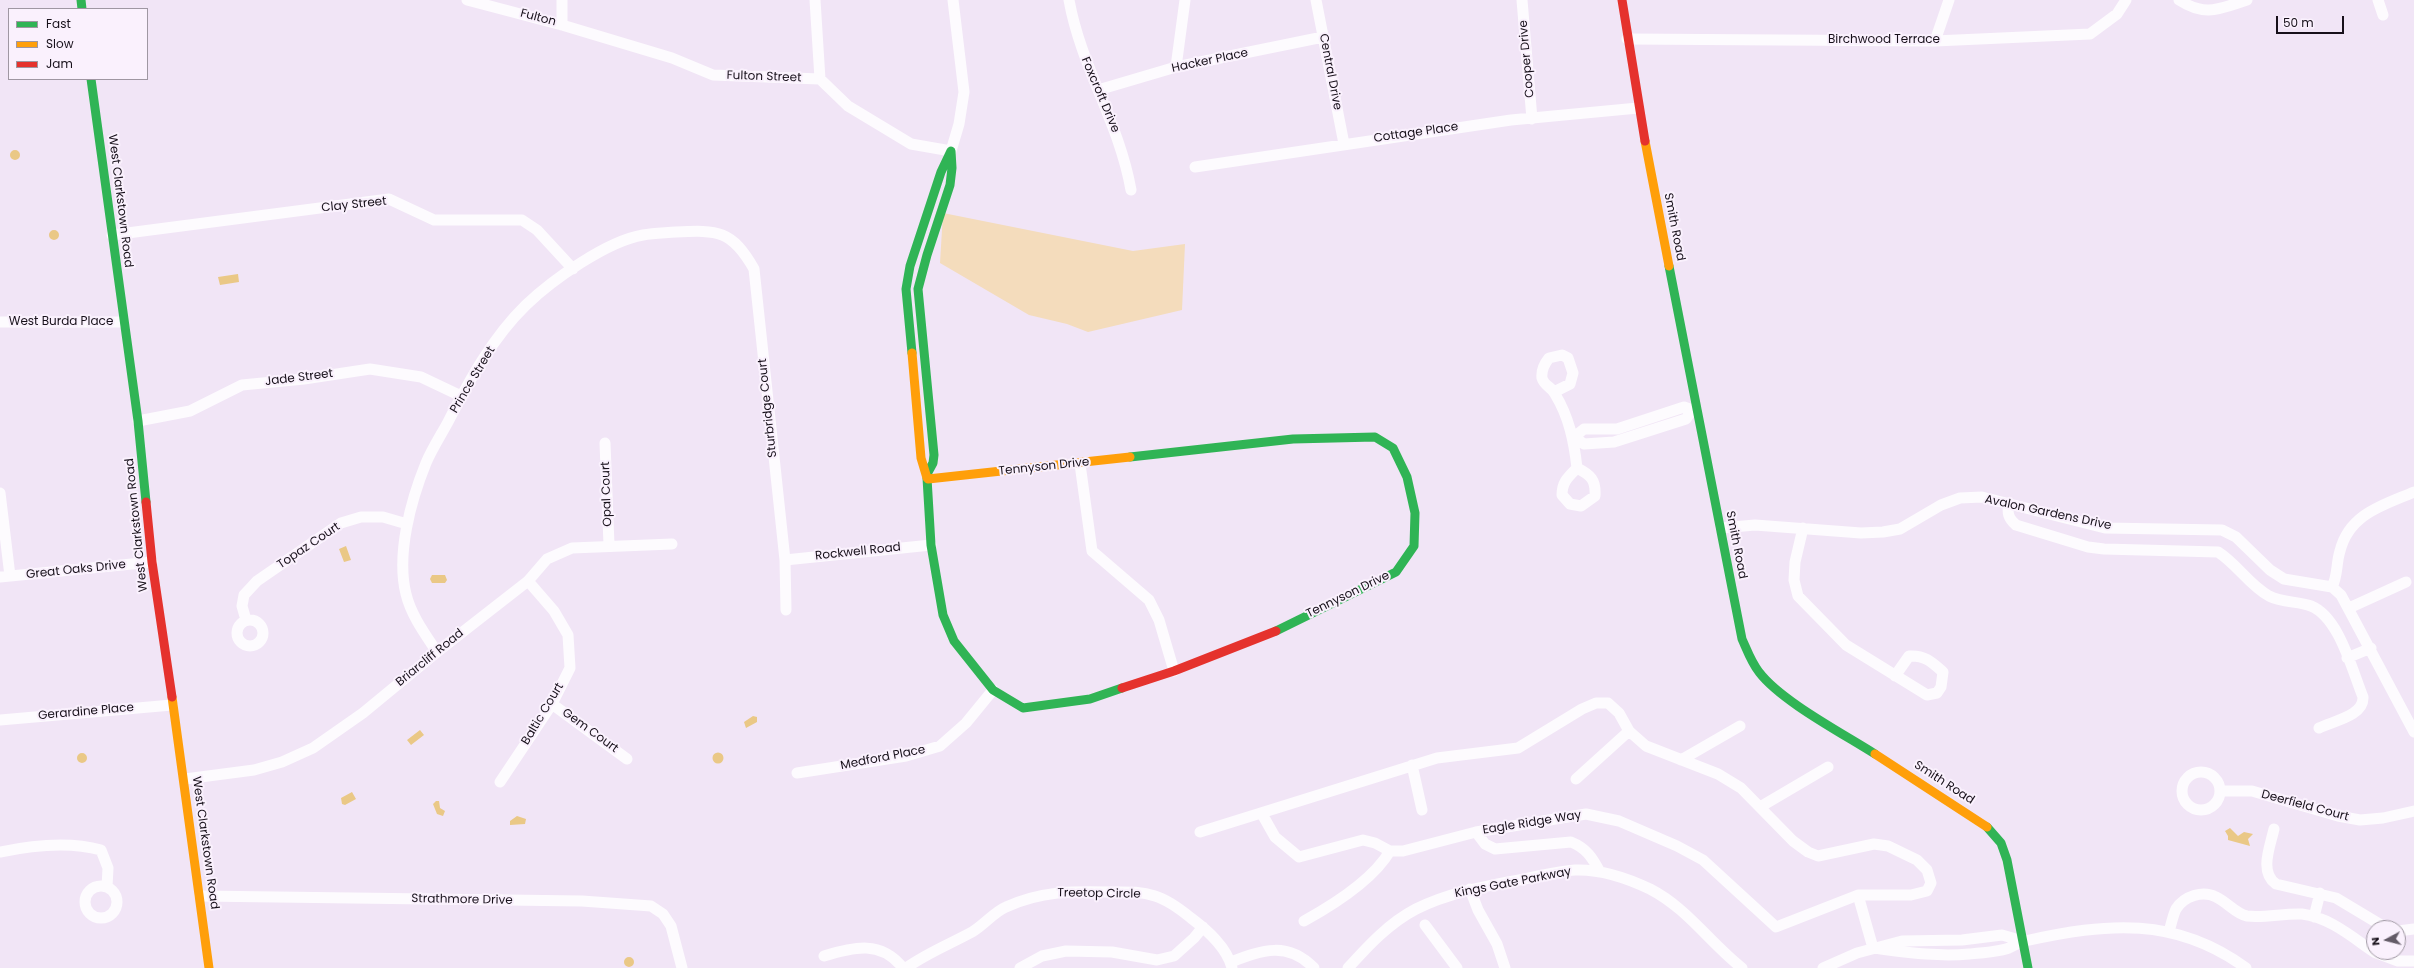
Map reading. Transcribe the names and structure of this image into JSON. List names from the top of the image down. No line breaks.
{"streets":{"street":["Fulton","Birchwood Terrace","Cooper Drive","Hacker Place","Central Drive","Fulton Street","Foxcroft Drive","Cottage Place","West Clarkstown Road","Clay Street","Smith Road","West Burda Place","Jade Street","Prince Street","Sturbridge Court","Tennyson Drive","Opal Court","Avalon Gardens Drive","Topaz Court","Rockwell Road","Great Oaks Drive","Briarcliff Road","Gerardine Place","Baltic Court","Gem Court","Medford Place","Deerfield Court","Eagle Ridge Way","Kings Gate Parkway","Treetop Circle","Strathmore Drive"]},"crossings":[["Fulton","Fulton Street"],["Birchwood Terrace","Smith Road"],["Cooper Drive","Cottage Place"],["Hacker Place","Central Drive"],["Hacker Place","Foxcroft Drive"],["Central Drive","Cottage Place"],["Cottage Place","Smith Road"],["West Clarkstown Road","Clay Street"],["West Clarkstown Road","West Burda Place"],["West Clarkstown Road","Jade Street"],["West Clarkstown Road","Great Oaks Drive"],["West Clarkstown Road","Briarcliff Road"],["West Clarkstown Road","Gerardine Place"],["West Clarkstown Road","Strathmore Drive"],["Clay Street","Prince Street"],["Smith Road","Avalon Gardens Drive"],["Jade Street","Prince Street"],["Prince Street","Sturbridge Court"],["Prince Street","Topaz Court"],["Prince Street","Briarcliff Road"],["Sturbridge Court","Rockwell Road"],["Tennyson Drive","Rockwell Road"],["Tennyson Drive","Medford Place"],["Opal Court","Briarcliff Road"],["Briarcliff Road","Baltic Court"],["Baltic Court","Gem Court"]],"legend":["Fast","Slow","Jam"],"scale_bar":"50 m","north":"left"}
